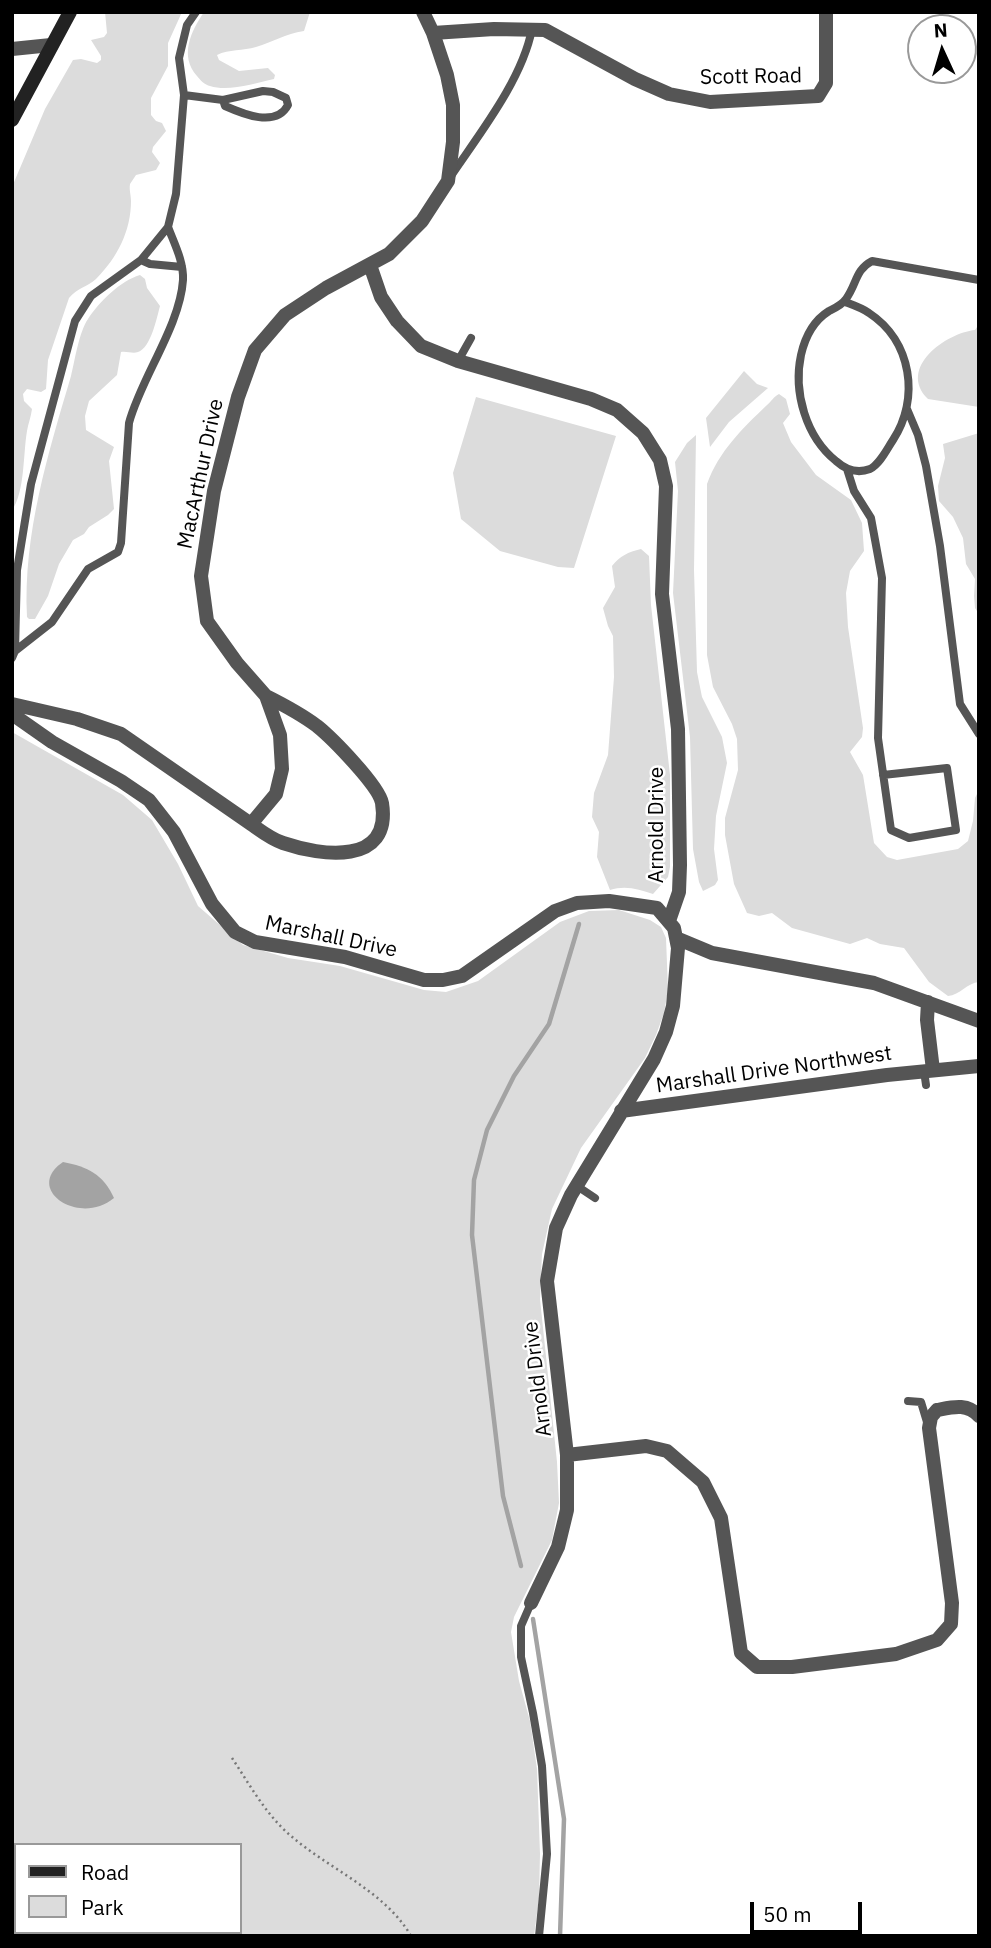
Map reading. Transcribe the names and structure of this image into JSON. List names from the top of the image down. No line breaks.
{"streets":{"street":["Scott Road","MacArthur Drive","Arnold Drive","Marshall Drive","Marshall Drive Northwest"]},"crossings":[["MacArthur Drive","Arnold Drive"],["Arnold Drive","Marshall Drive"],["Arnold Drive","Marshall Drive Northwest"]],"legend":["Road","Park"],"scale_bar":"50 m","north":"top"}
